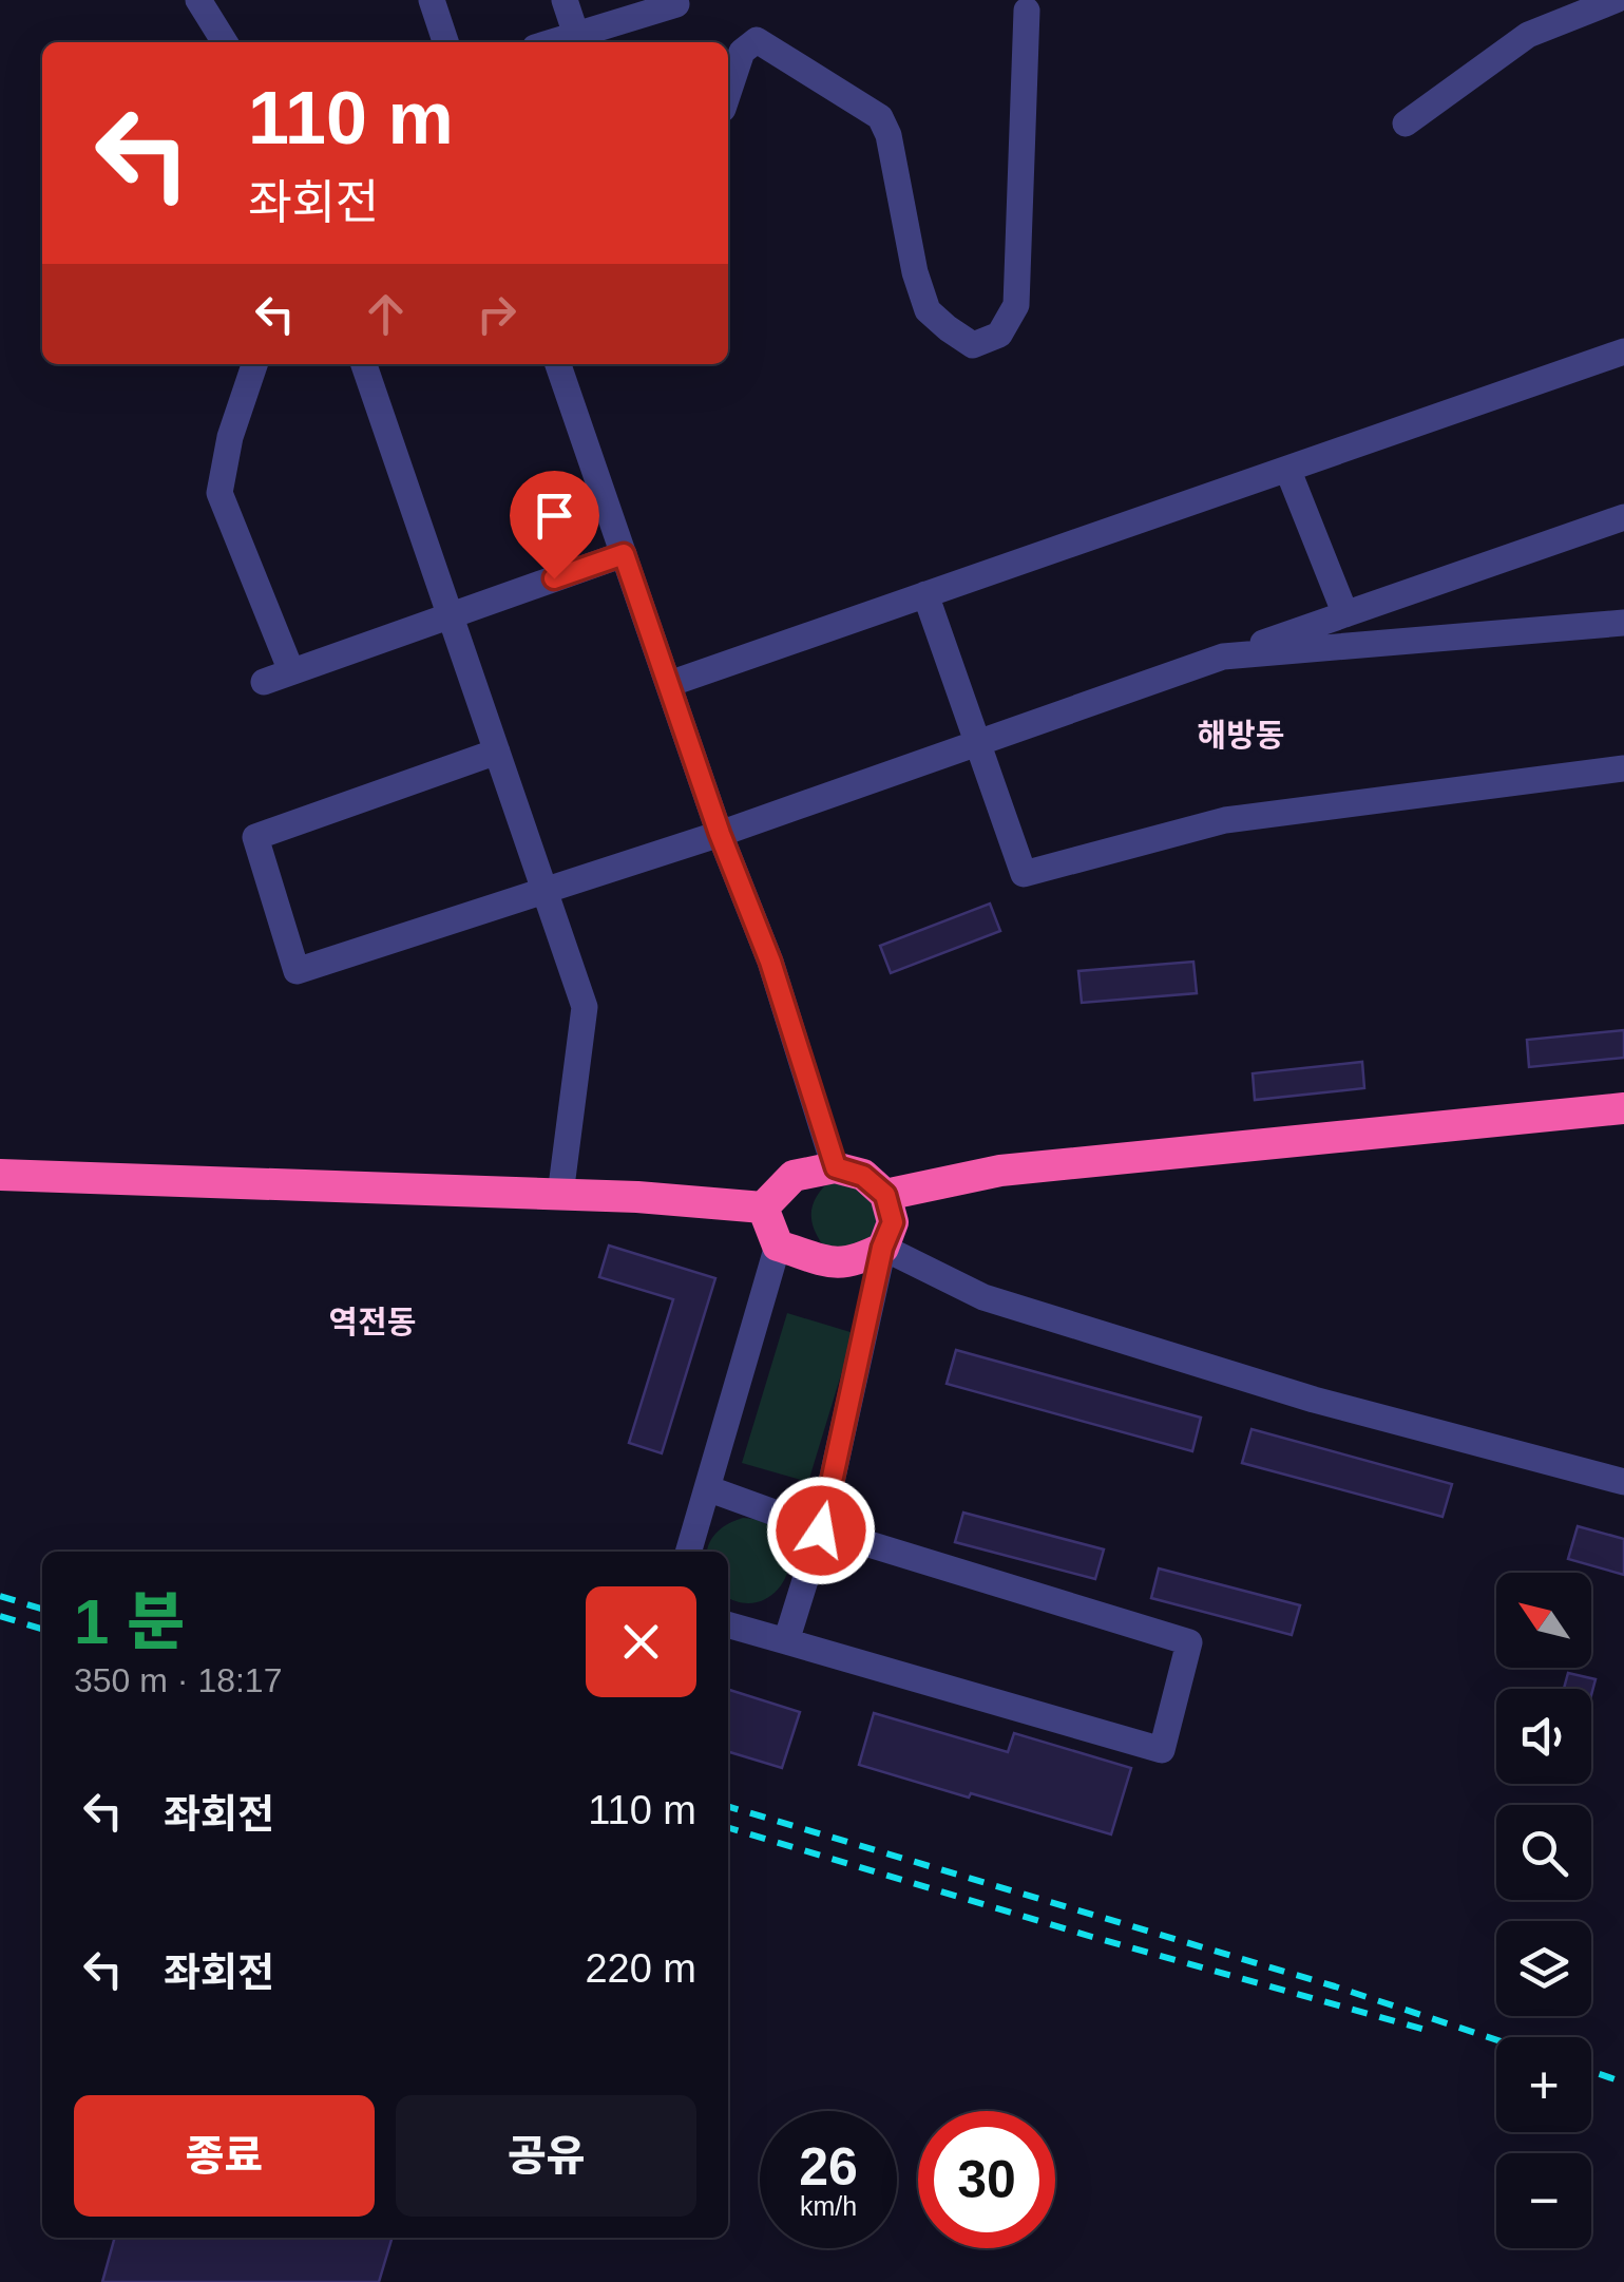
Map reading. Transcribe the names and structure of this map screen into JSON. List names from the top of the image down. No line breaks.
{"districts":["해방동","역전동"],"north":"top left","page":{"turn":["110 m","좌회전"],"heading":["1 분","350 m · 18:17"],"map_buttons":["+","−"],"list":[{"name":"좌회전","value":"110 m"},{"name":"좌회전","value":"220 m"}],"buttons":["종료","공유"],"speed":"26 km/h","limit":"30"}}
